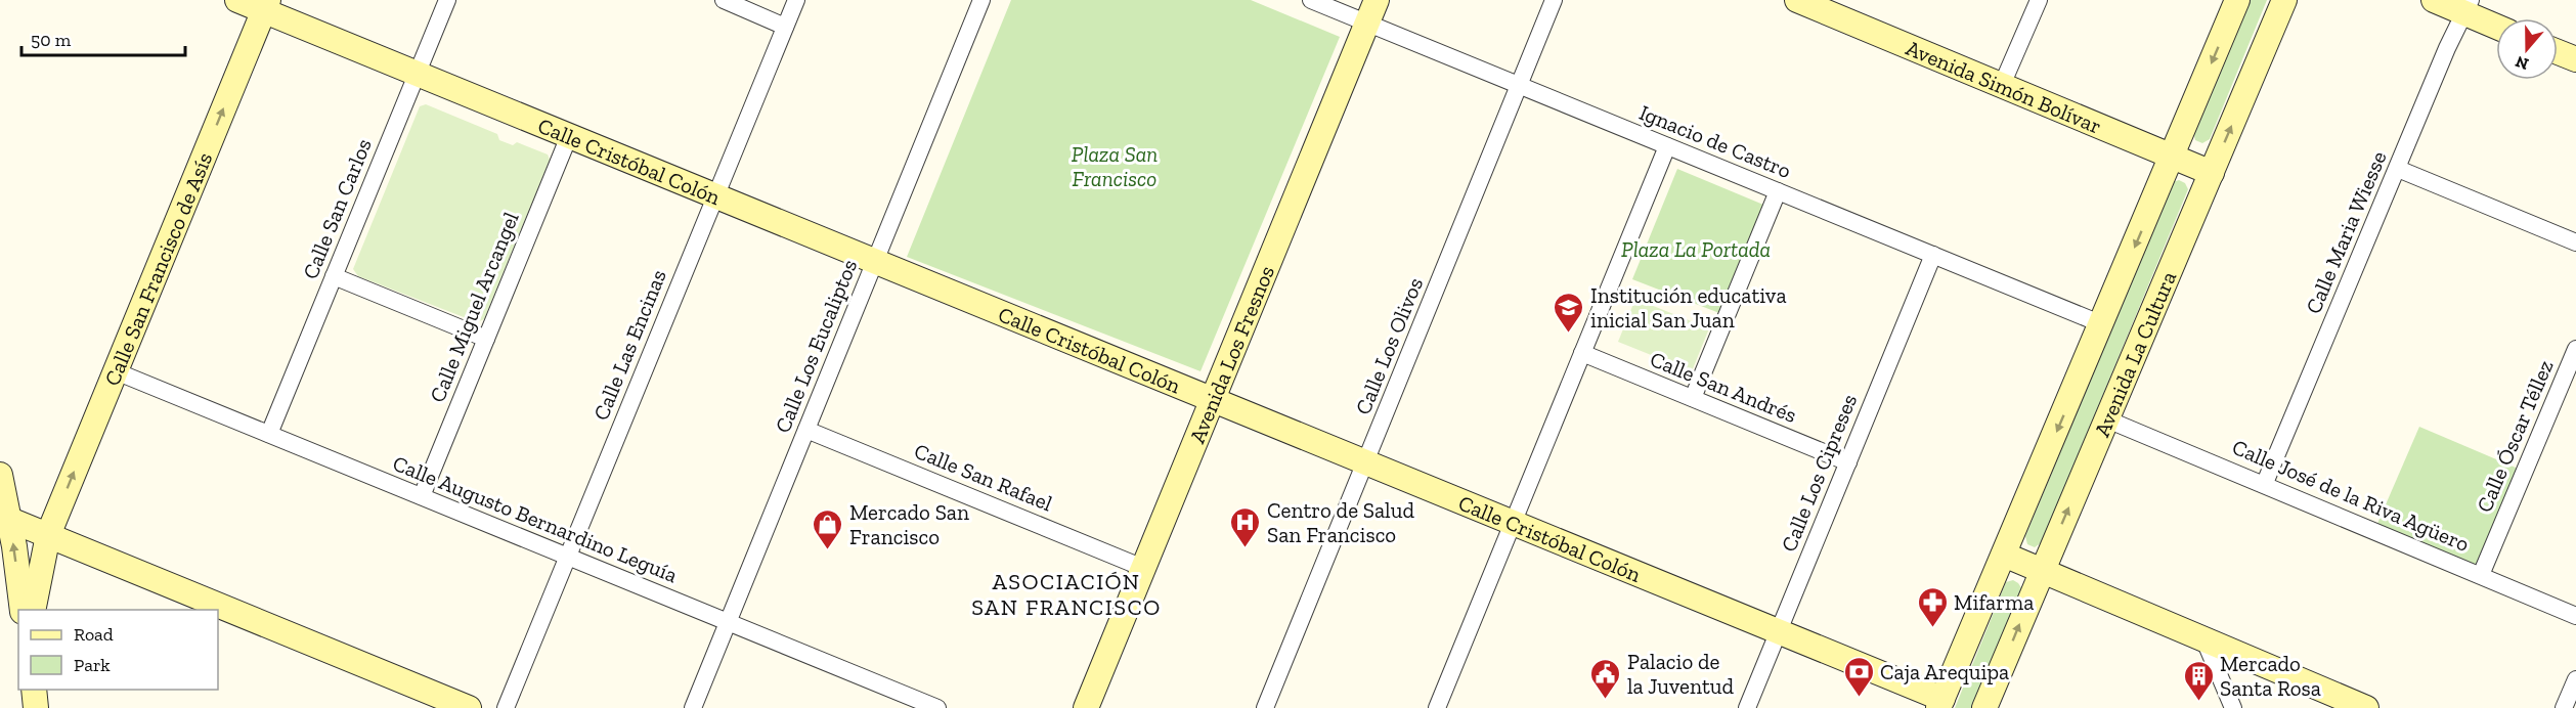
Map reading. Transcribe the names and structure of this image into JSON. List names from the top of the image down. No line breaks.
{"streets":{"street":["Avenida Simón Bolívar","Ignacio de Castro","Calle Cristóbal Colón","Calle San Carlos","Calle Maria Wiesse","Calle San Francisco de Asís","Calle Miguel Arcangel","Calle Las Encinas","Calle Los Eucaliptos","Calle Los Olivos","Avenida Los Fresnos","Avenida La Cultura","Calle San Andrés","Calle Óscar Téllez","Calle Los Cipreses","Calle San Rafael","Calle José de la Riva Agüero","Calle Augusto Bernardino Leguía"]},"crossings":[["Avenida Simón Bolívar","Avenida La Cultura"],["Ignacio de Castro","Calle Los Olivos"],["Ignacio de Castro","Avenida Los Fresnos"],["Ignacio de Castro","Avenida La Cultura"],["Ignacio de Castro","Calle Los Cipreses"],["Calle Cristóbal Colón","Calle San Carlos"],["Calle Cristóbal Colón","Calle San Francisco de Asís"],["Calle Cristóbal Colón","Calle Miguel Arcangel"],["Calle Cristóbal Colón","Calle Las Encinas"],["Calle Cristóbal Colón","Calle Los Eucaliptos"],["Calle Cristóbal Colón","Calle Los Olivos"],["Calle Cristóbal Colón","Avenida Los Fresnos"],["Calle Cristóbal Colón","Avenida La Cultura"],["Calle Cristóbal Colón","Calle Los Cipreses"],["Calle San Carlos","Calle Augusto Bernardino Leguía"],["Calle Maria Wiesse","Calle José de la Riva Agüero"],["Calle San Francisco de Asís","Calle Augusto Bernardino Leguía"],["Calle Miguel Arcangel","Calle Augusto Bernardino Leguía"],["Calle Las Encinas","Calle Augusto Bernardino Leguía"],["Calle Los Eucaliptos","Calle San Rafael"],["Calle Los Eucaliptos","Calle Augusto Bernardino Leguía"],["Avenida Los Fresnos","Calle San Rafael"],["Avenida La Cultura","Calle José de la Riva Agüero"],["Calle San Andrés","Calle Los Cipreses"],["Calle Óscar Téllez","Calle José de la Riva Agüero"]],"one_way":["Calle San Francisco de Asís"],"districts":["ASOCIACIÓN SAN FRANCISCO"],"parks":["Plaza San Francisco","Plaza La Portada"],"places":{"school or university":["Institución educativa inicial San Juan"],"hospital":["Centro de Salud San Francisco"],"shop":["Mercado San Francisco"],"pharmacy":["Mifarma"],"bank":["Caja Arequipa"],"public building":["Palacio de la Juventud"],"building":["Mercado Santa Rosa"]},"legend":["Road","Park"],"scale_bar":"50 m","north":"bottom"}
